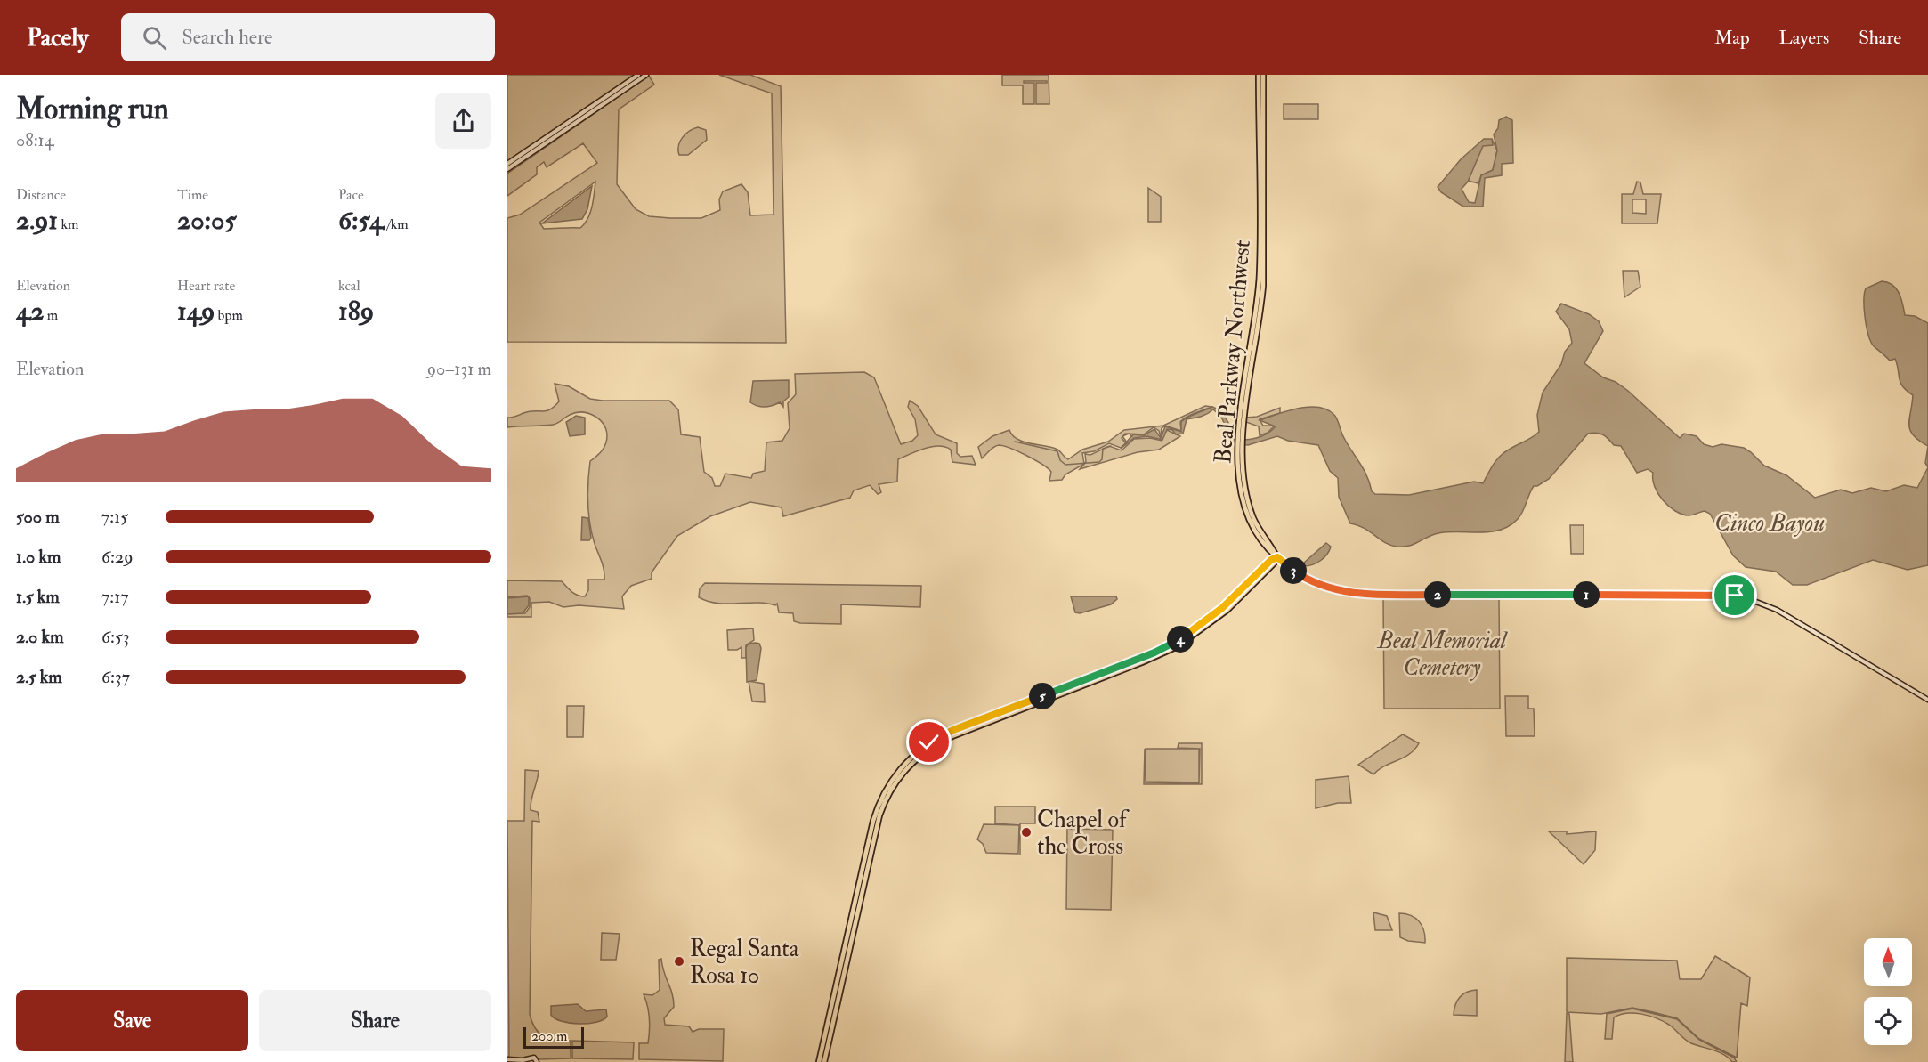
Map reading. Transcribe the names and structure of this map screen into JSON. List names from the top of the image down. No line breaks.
{"streets":{"main road":["Beal Parkway Northwest"]},"water":["Cinco Bayou"],"parks":["Beal Memorial Cemetery"],"places":["Chapel of the Cross","Regal Santa Rosa 10"],"scale_bar":"200 m","north":"top","page":{"header":"Pacely","search":"Search here","nav":["Map","Layers","Share"],"heading":["Morning run","08:14"],"stats":[["Distance","2.91 km"],["Time","20:05"],["Pace","6:54 /km"],["Elevation","42 m"],["Heart rate","149 bpm"],["kcal","189"]],"chart":["Elevation","90–131 m"],"list":[{"name":"500 m","note":"7:15"},{"name":"1.0 km","note":"6:29"},{"name":"1.5 km","note":"7:17"},{"name":"2.0 km","note":"6:53"},{"name":"2.5 km","note":"6:37"}],"pins":["3","1","2","4","5"],"buttons":["Save","Share"],"scale":"200 m"}}
